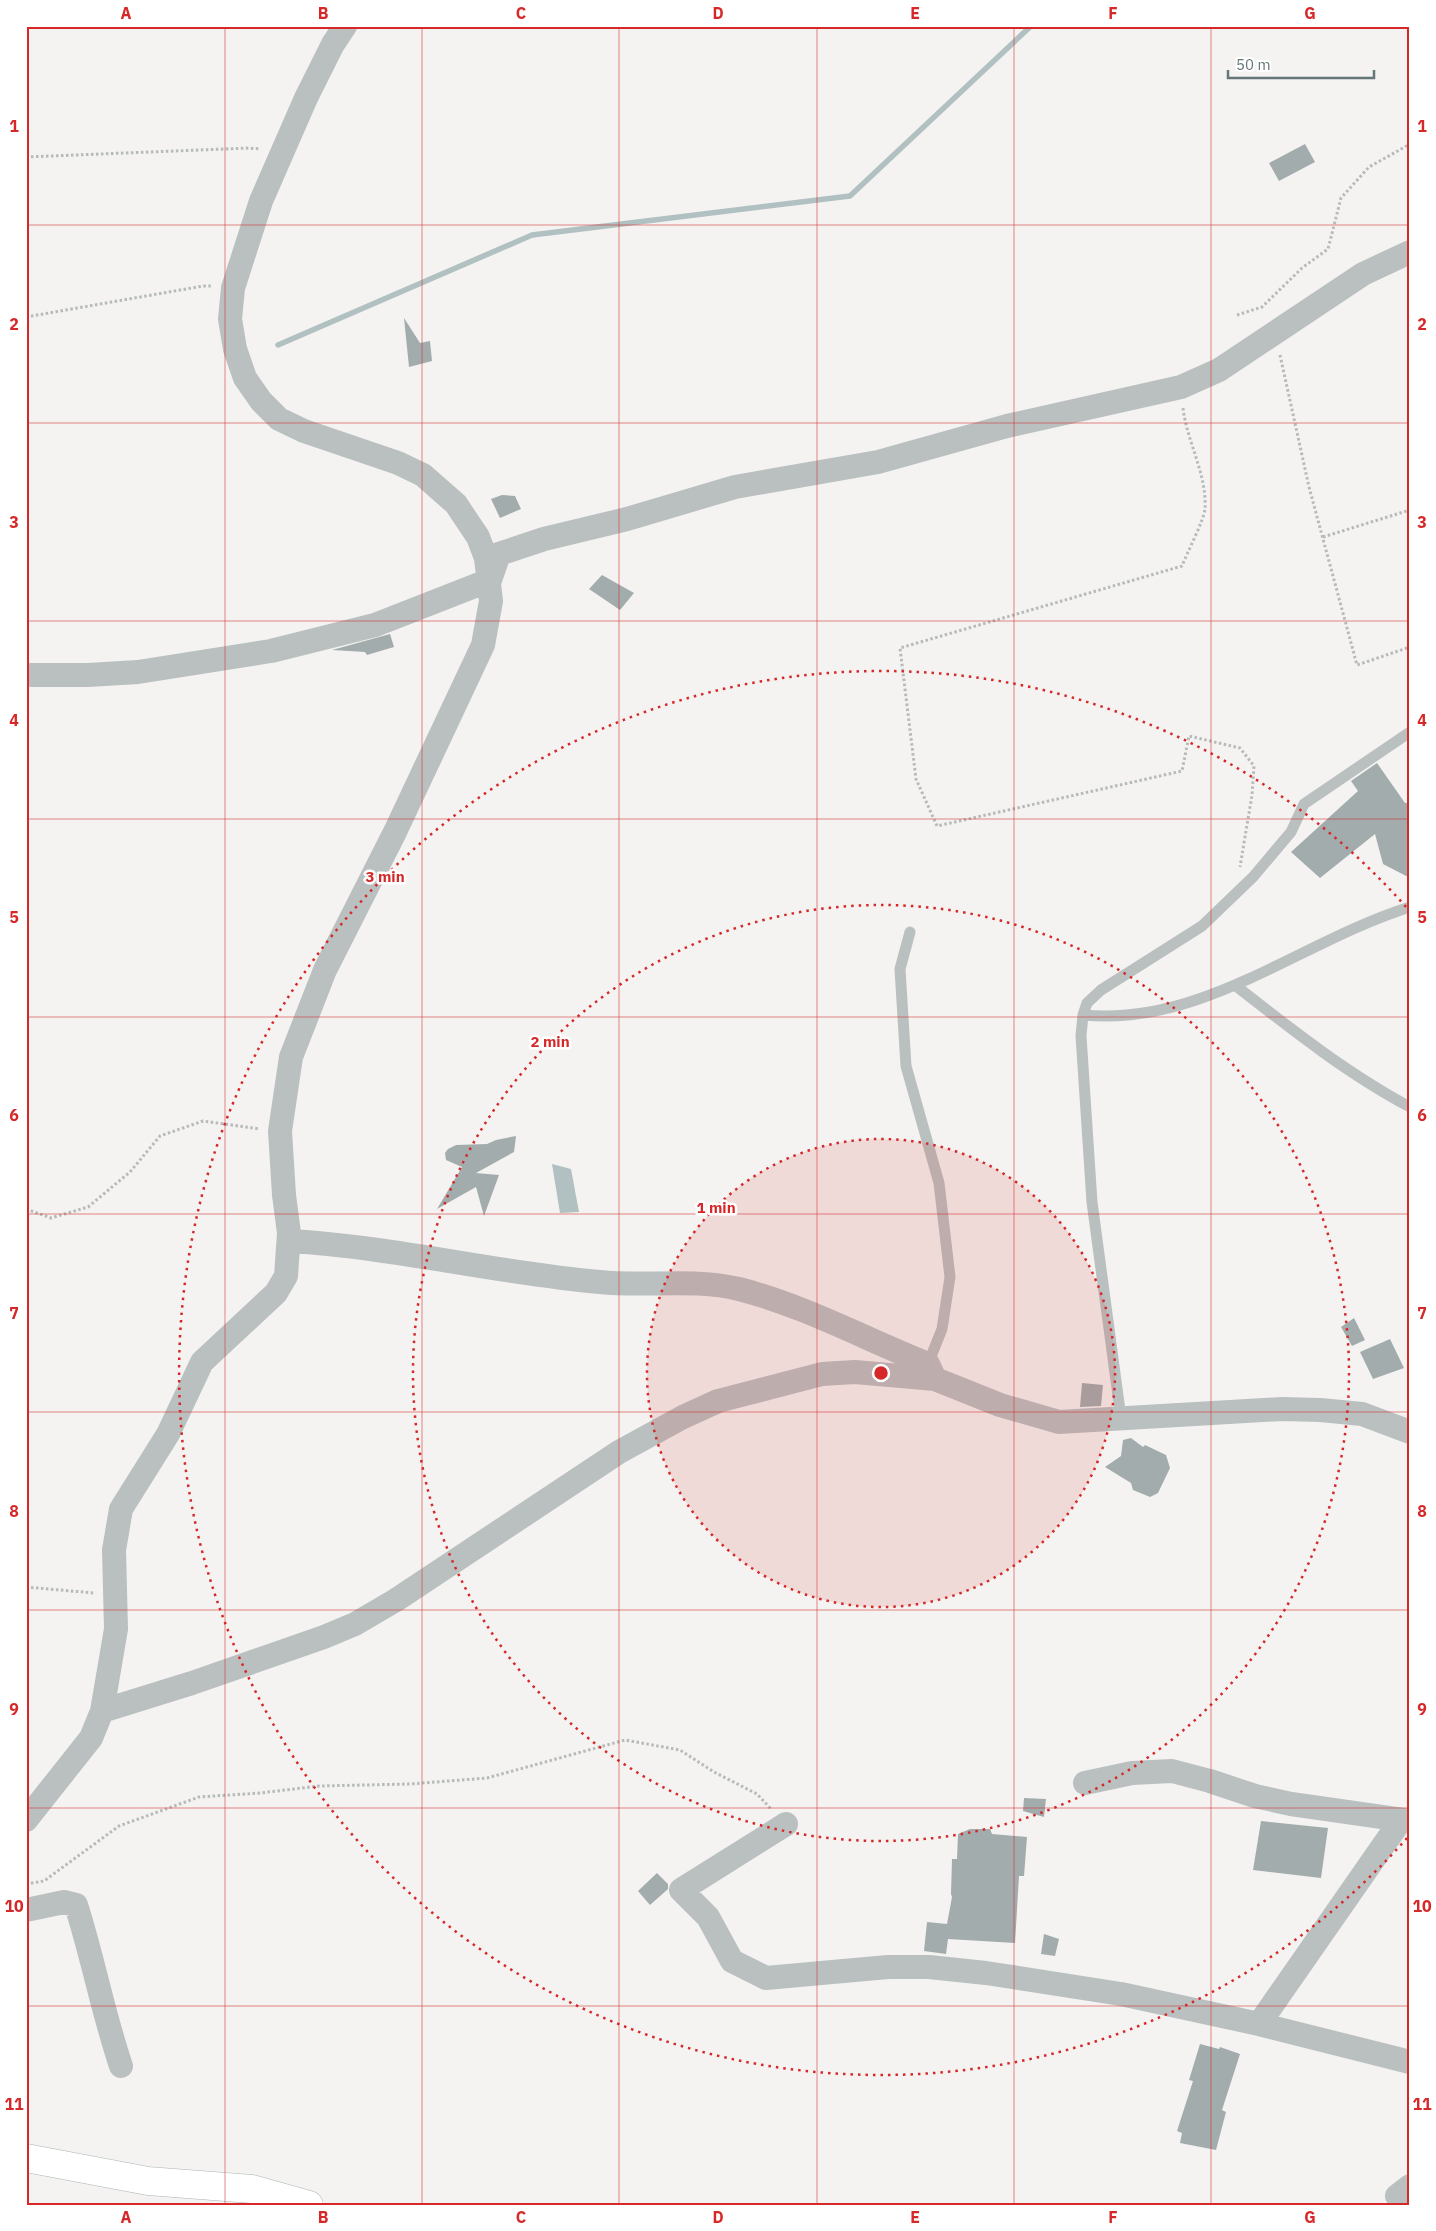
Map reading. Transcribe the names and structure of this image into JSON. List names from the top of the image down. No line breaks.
{"scale_bar":"50 m","grid":{"columns":["A","B","C","D","E","F","G"],"rows":["1","2","3","4","5","6","7","8","9","10","11"]},"rings":["3 min","2 min","1 min"]}
